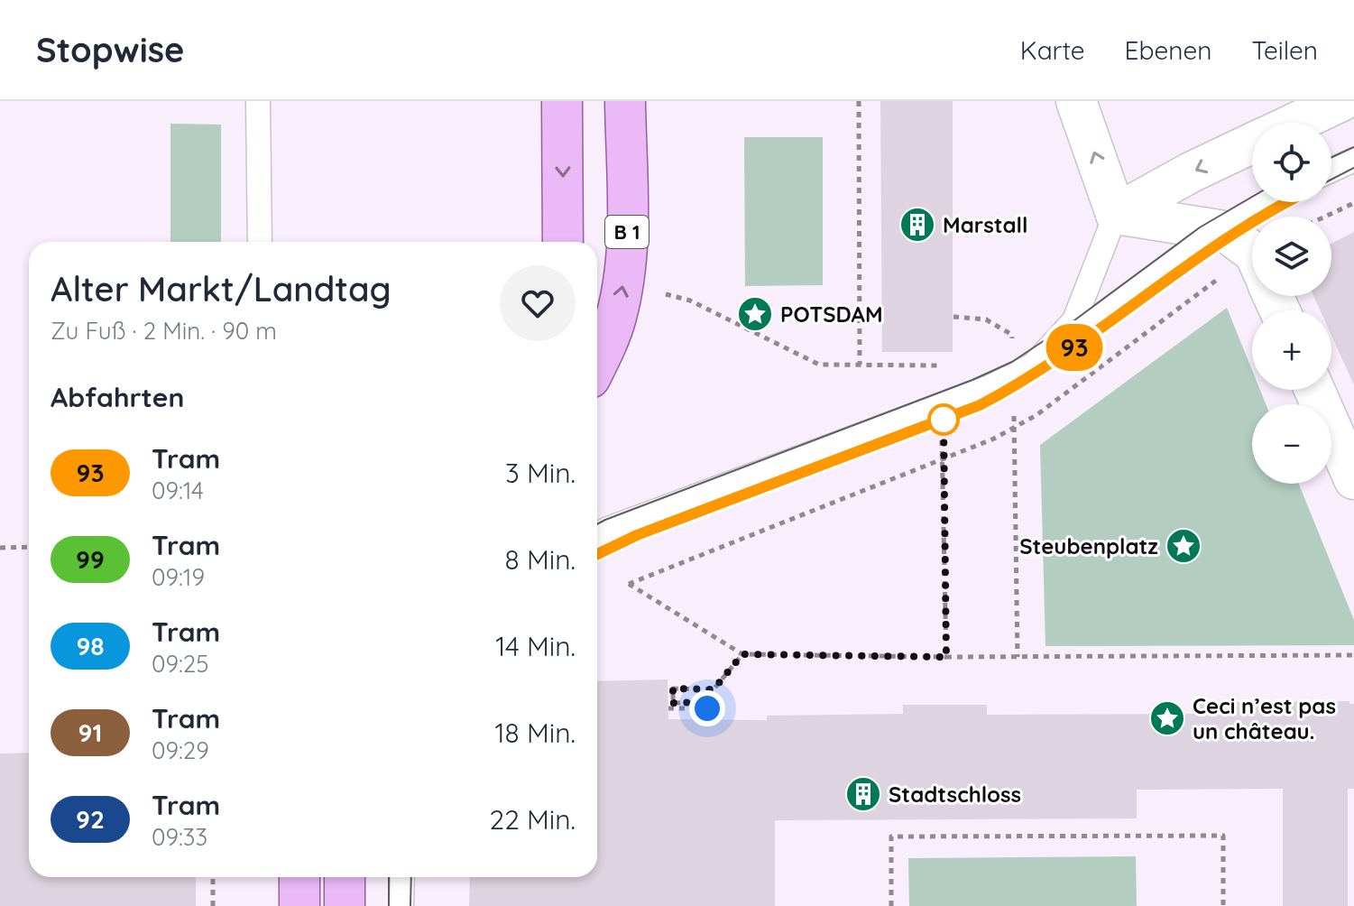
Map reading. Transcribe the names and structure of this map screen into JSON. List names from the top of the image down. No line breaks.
{"streets":{"main road":["B 1"]},"places":{"building":["Marstall","Stadtschloss"],"place":["POTSDAM","Steubenplatz","Ceci n’est pas un château."]},"lines":["tram line 93"],"page":{"header":"Stopwise","nav":["Karte","Ebenen","Teilen"],"on_map":"93","map_buttons":["+","−"],"heading":[["Alter Markt/Landtag","Zu Fuß · 2 Min. · 90 m"],"Abfahrten"],"list":[{"mark":"93","name":"Tram","note":"09:14","value":"3 Min."},{"mark":"99","name":"Tram","note":"09:19","value":"8 Min."},{"mark":"98","name":"Tram","note":"09:25","value":"14 Min."},{"mark":"91","name":"Tram","note":"09:29","value":"18 Min."},{"mark":"92","name":"Tram","note":"09:33","value":"22 Min."}]}}
